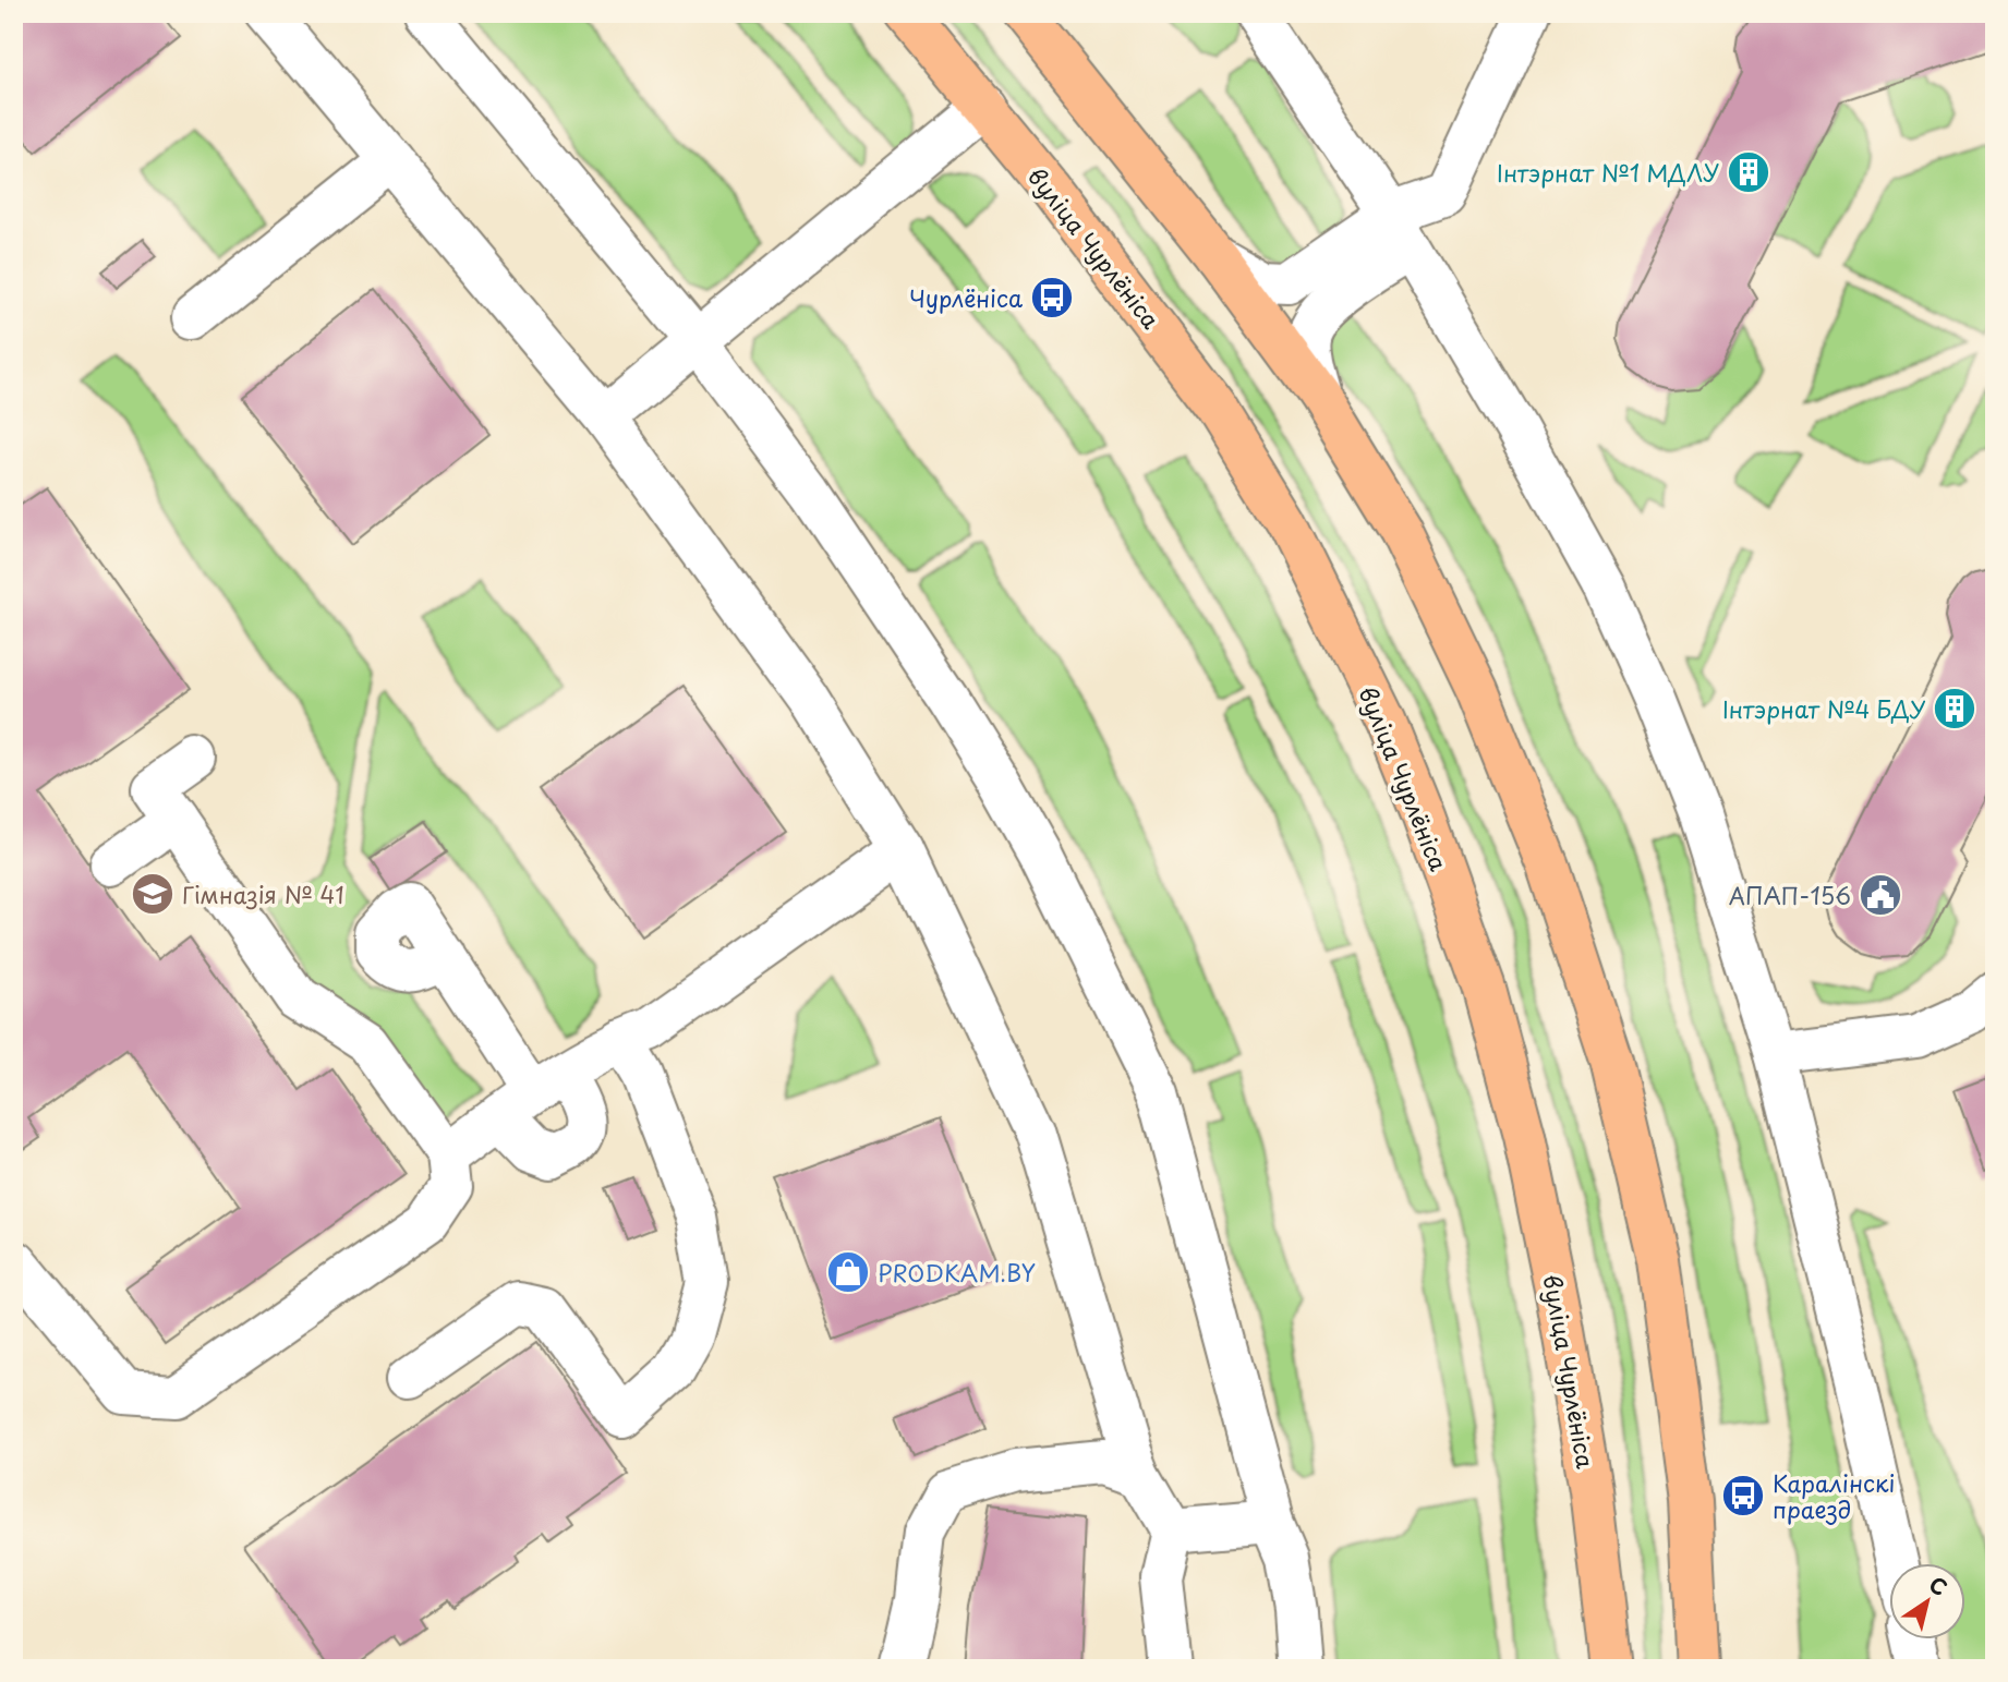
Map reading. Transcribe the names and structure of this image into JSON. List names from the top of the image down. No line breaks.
{"streets":{"main road":["вуліца Чурлёніса"]},"places":{"building":["Інтэрнат №1 МДЛУ","Інтэрнат №4 БДУ"],"bus stop":["Чурлёніса","Каралінскі праезд"],"school or university":["Гімназія № 41"],"public building":["АПАП-156"],"shop":["PRODKAM.BY"]},"north":"top right"}
